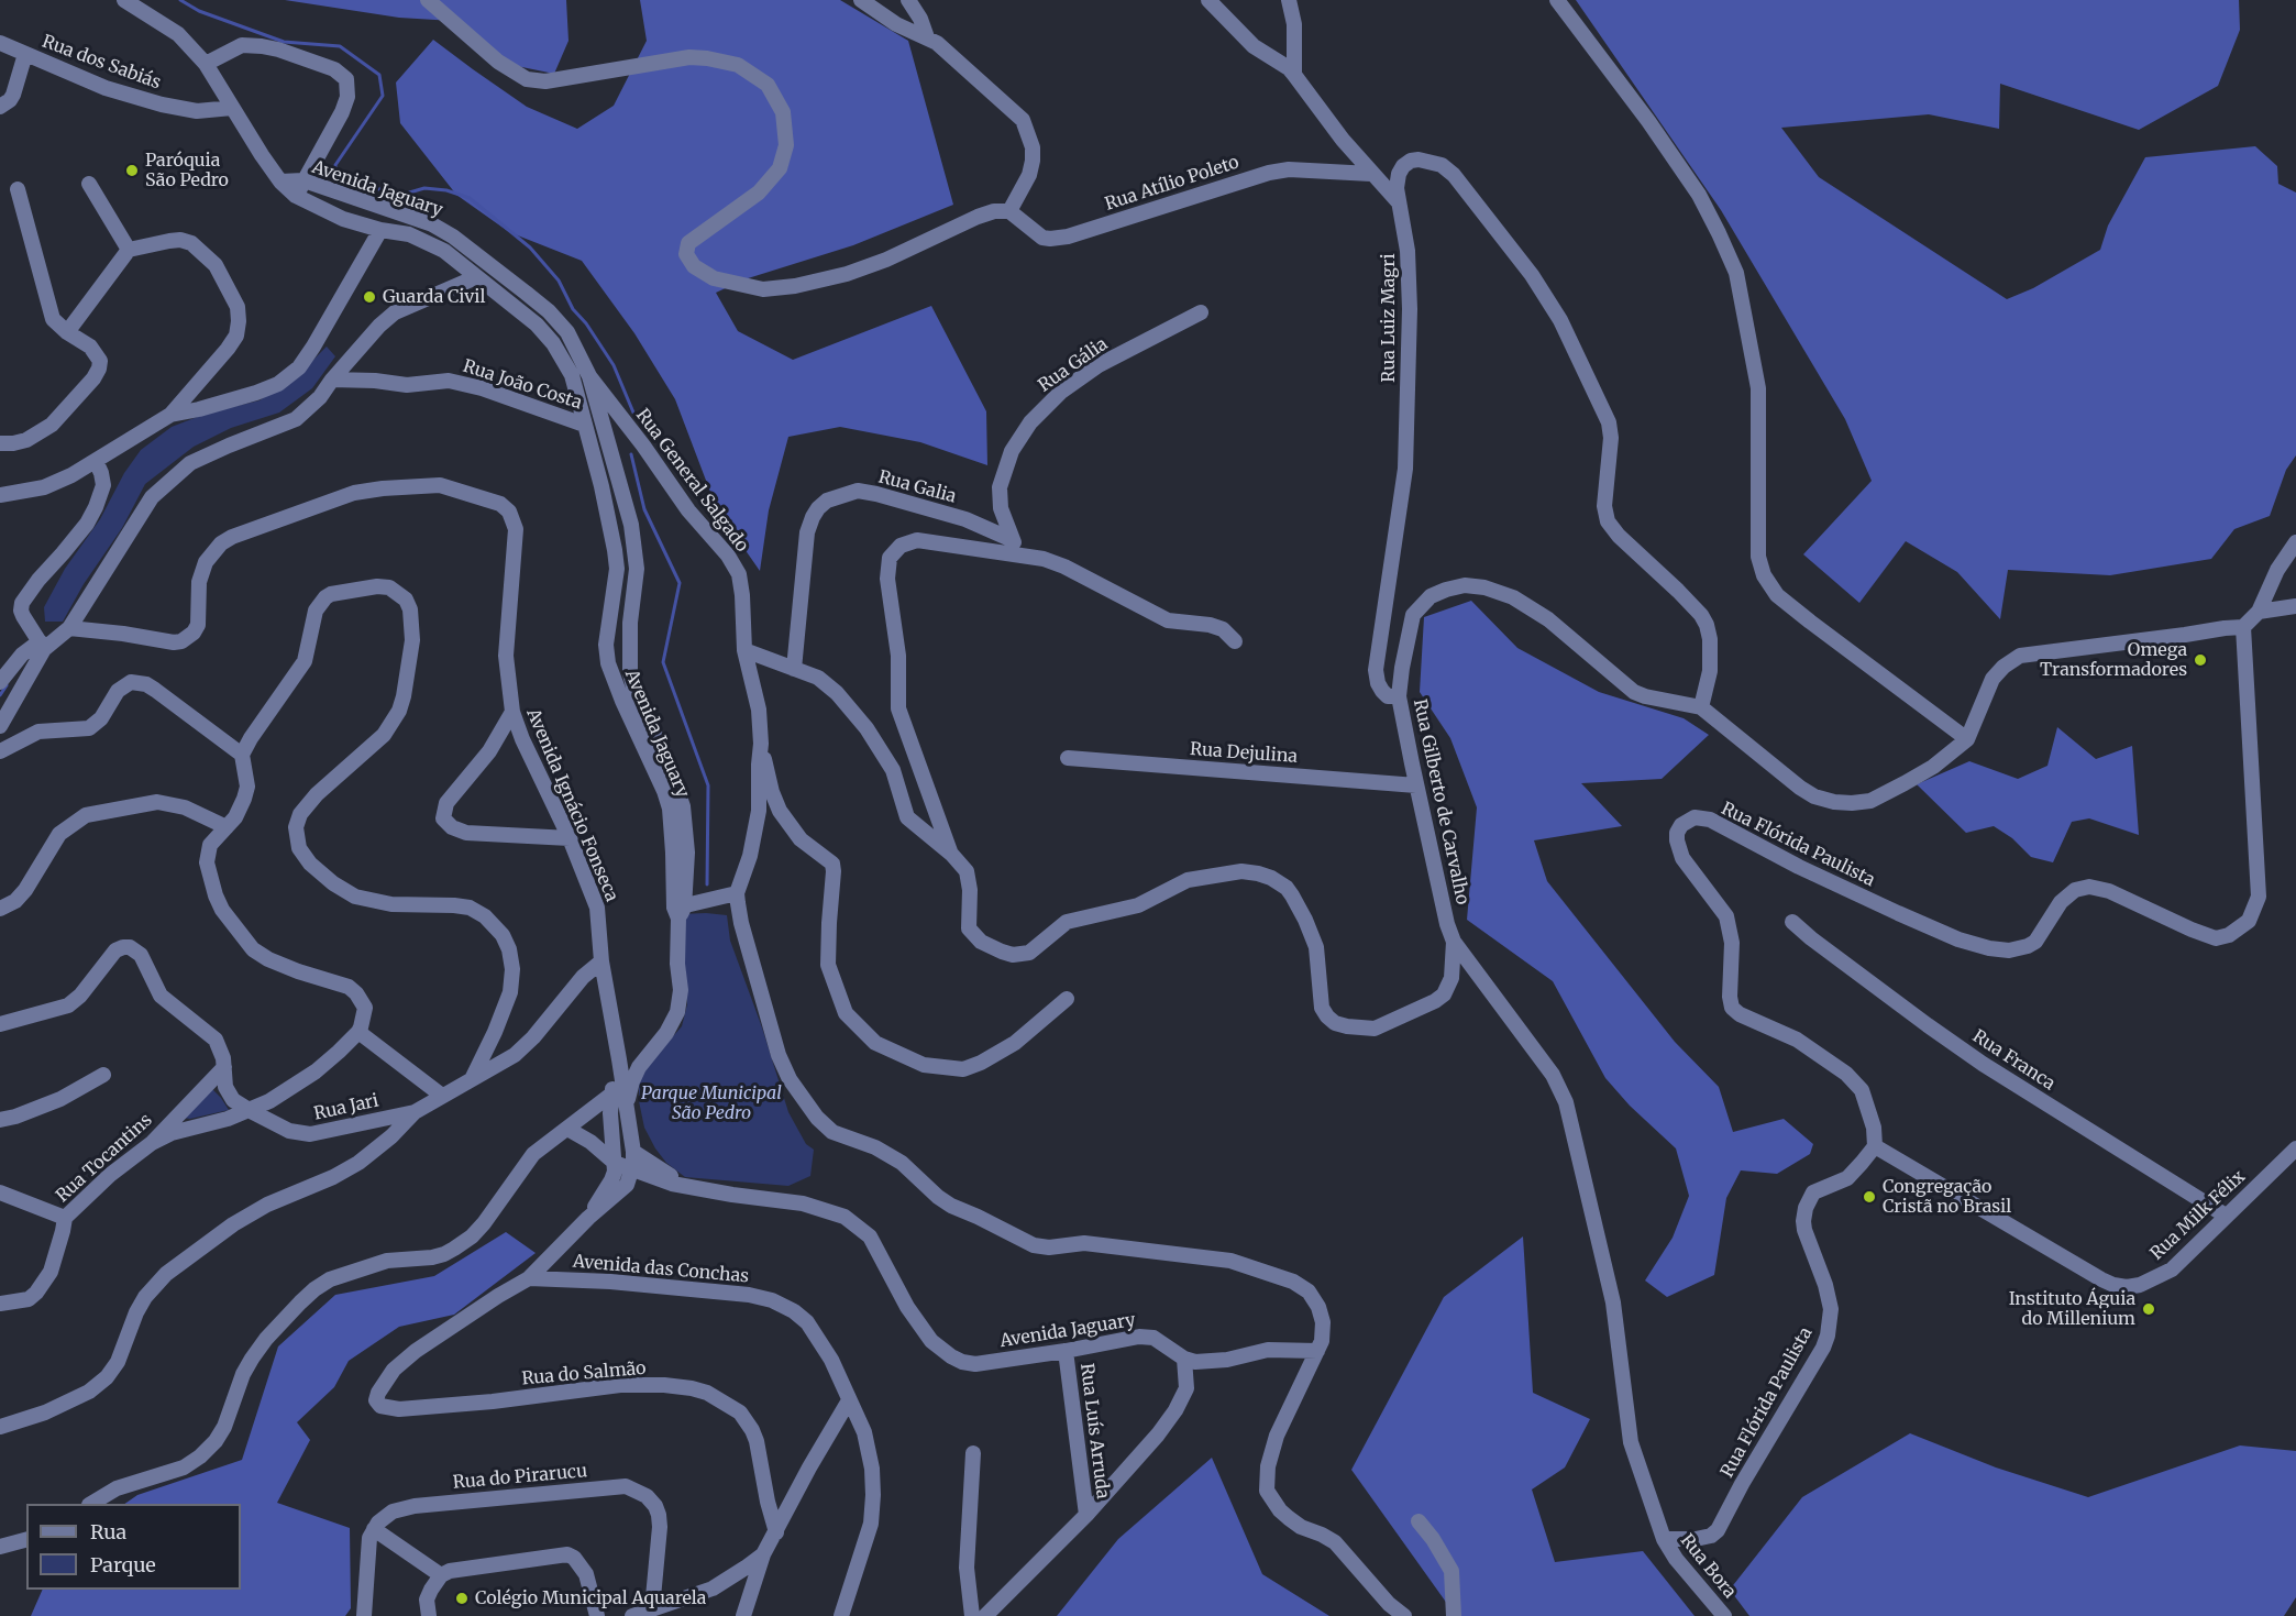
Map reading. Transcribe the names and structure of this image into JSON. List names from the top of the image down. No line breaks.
{"streets":{"street":["Rua dos Sabiás","Rua Atílio Poleto","Avenida Jaguary","Rua Luiz Magri","Rua Gália","Rua João Costa","Rua General Salgado","Rua Galia","Rua Dejulina","Rua Gilberto de Carvalho","Avenida Ignácio Fonseca","Rua Flórida Paulista","Rua Franca","Rua Jari","Rua Tocantins","Rua Milk Félix","Avenida das Conchas","Rua do Salmão","Rua Luís Arruda","Rua do Pirarucu","Rua Bora"]},"crossings":[["Rua dos Sabiás","Avenida Jaguary"],["Avenida Jaguary","Rua João Costa"],["Avenida Jaguary","Rua General Salgado"],["Avenida Jaguary","Avenida Ignácio Fonseca"],["Avenida Jaguary","Rua Luís Arruda"],["Rua Luiz Magri","Rua Gilberto de Carvalho"],["Rua Gália","Rua Galia"],["Rua General Salgado","Rua Gilberto de Carvalho"],["Rua Galia","Rua Gilberto de Carvalho"],["Rua Dejulina","Rua Gilberto de Carvalho"],["Rua Gilberto de Carvalho","Rua Flórida Paulista"],["Rua Flórida Paulista","Rua Milk Félix"],["Rua Flórida Paulista","Rua Bora"],["Rua Franca","Rua Milk Félix"],["Rua Jari","Rua Tocantins"],["Avenida das Conchas","Rua do Salmão"]],"parks":["Parque Municipal São Pedro"],"places":["Paróquia São Pedro","Guarda Civil","Omega Transformadores","Congregação Cristã no Brasil","Instituto Águia do Millenium","Colégio Municipal Aquarela"],"legend":["Rua","Parque"]}
